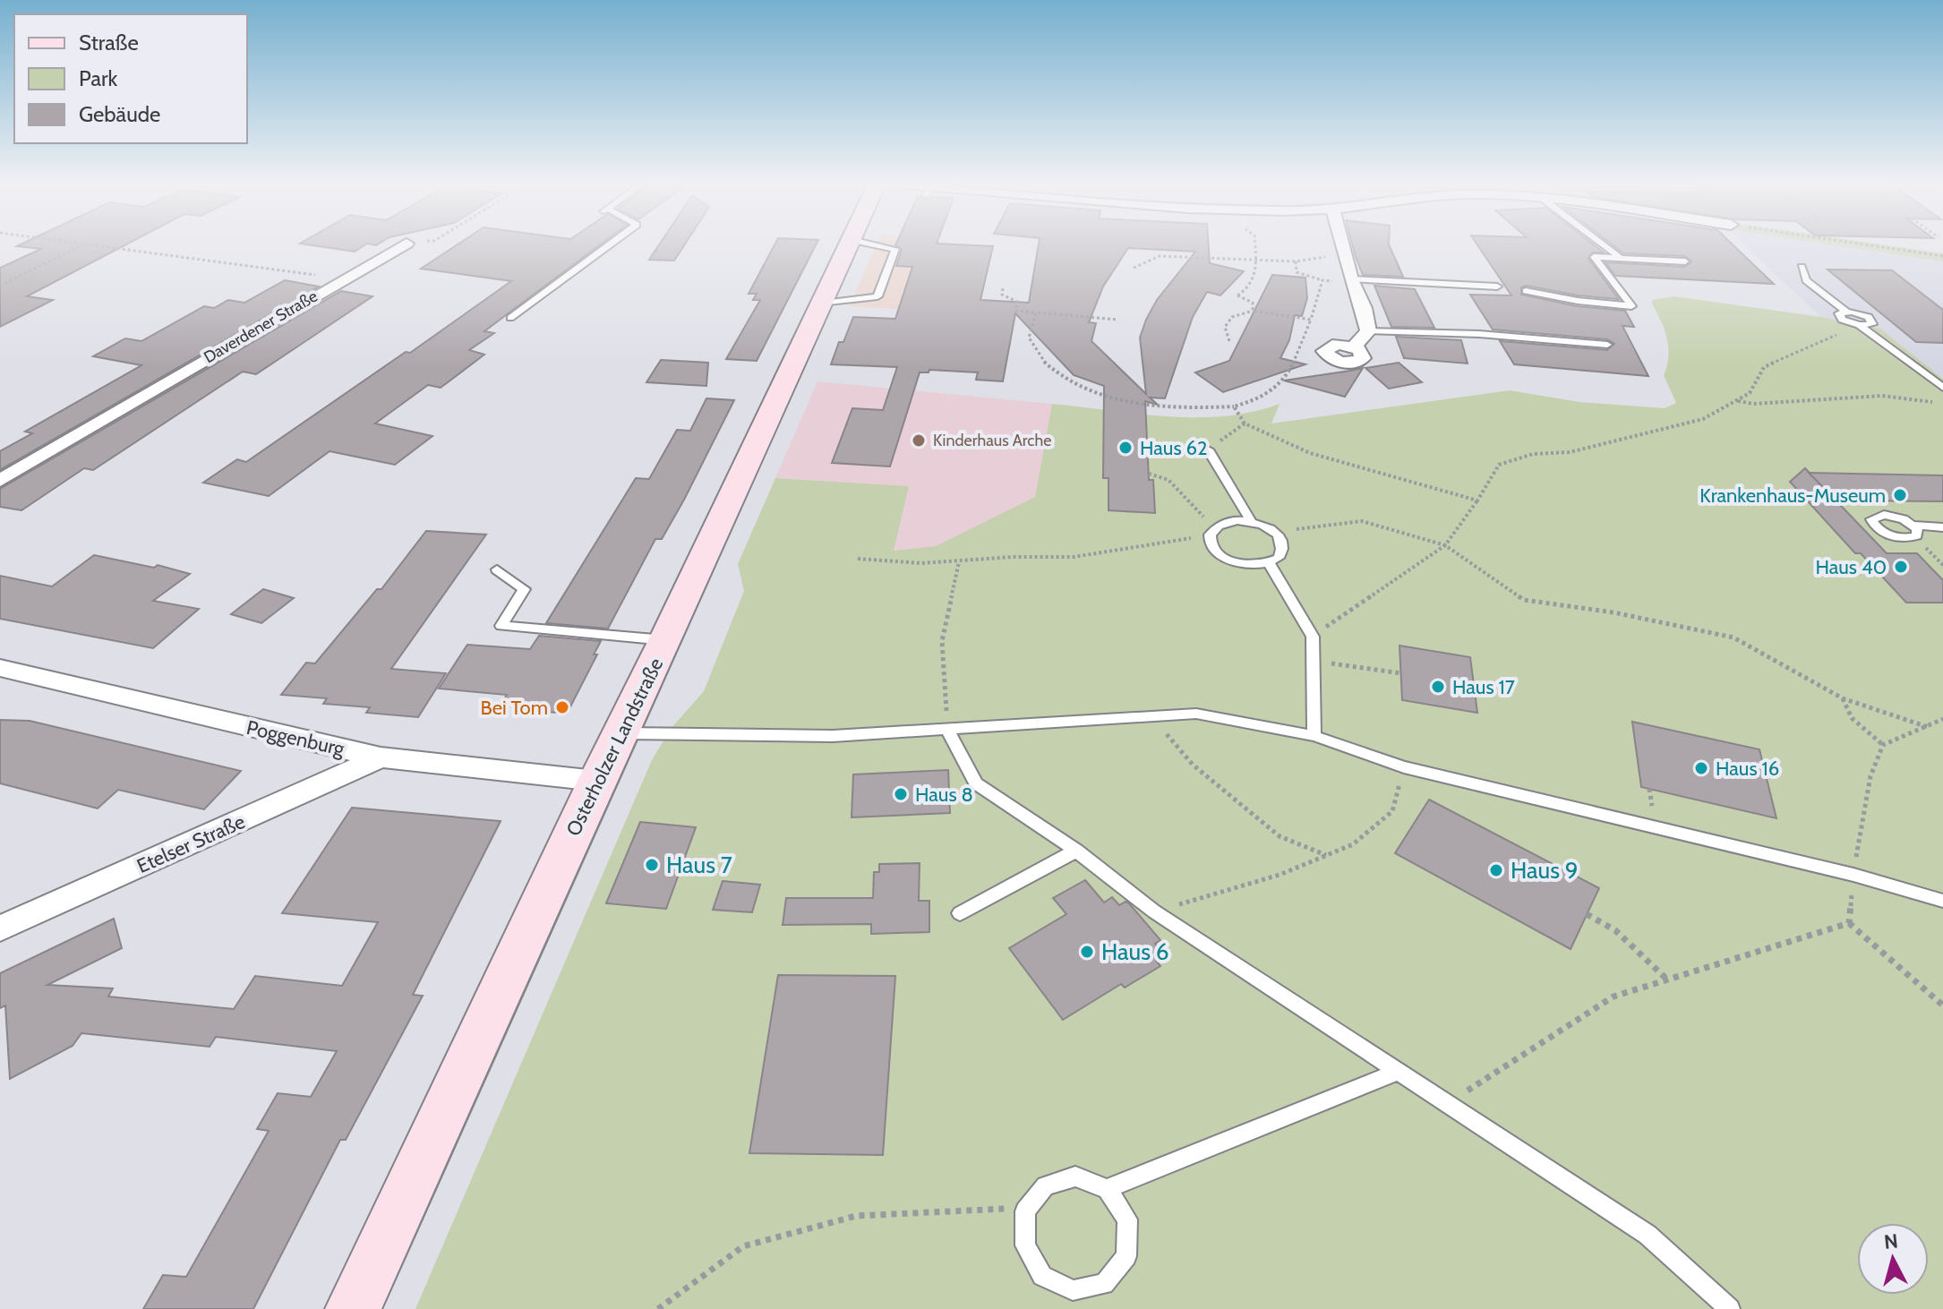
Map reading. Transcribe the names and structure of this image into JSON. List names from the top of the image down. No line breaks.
{"streets":{"main road":["Osterholzer Landstraße"],"street":["Daverdener Straße","Poggenburg","Etelser Straße"]},"crossings":[["Poggenburg","Osterholzer Landstraße"],["Poggenburg","Etelser Straße"]],"places":["Kinderhaus Arche","Haus 62","Krankenhaus-Museum","Haus 40","Haus 17","Bei Tom","Haus 16","Haus 8","Haus 7","Haus 9","Haus 6"],"legend":["Straße","Park","Gebäude"],"north":"top"}
